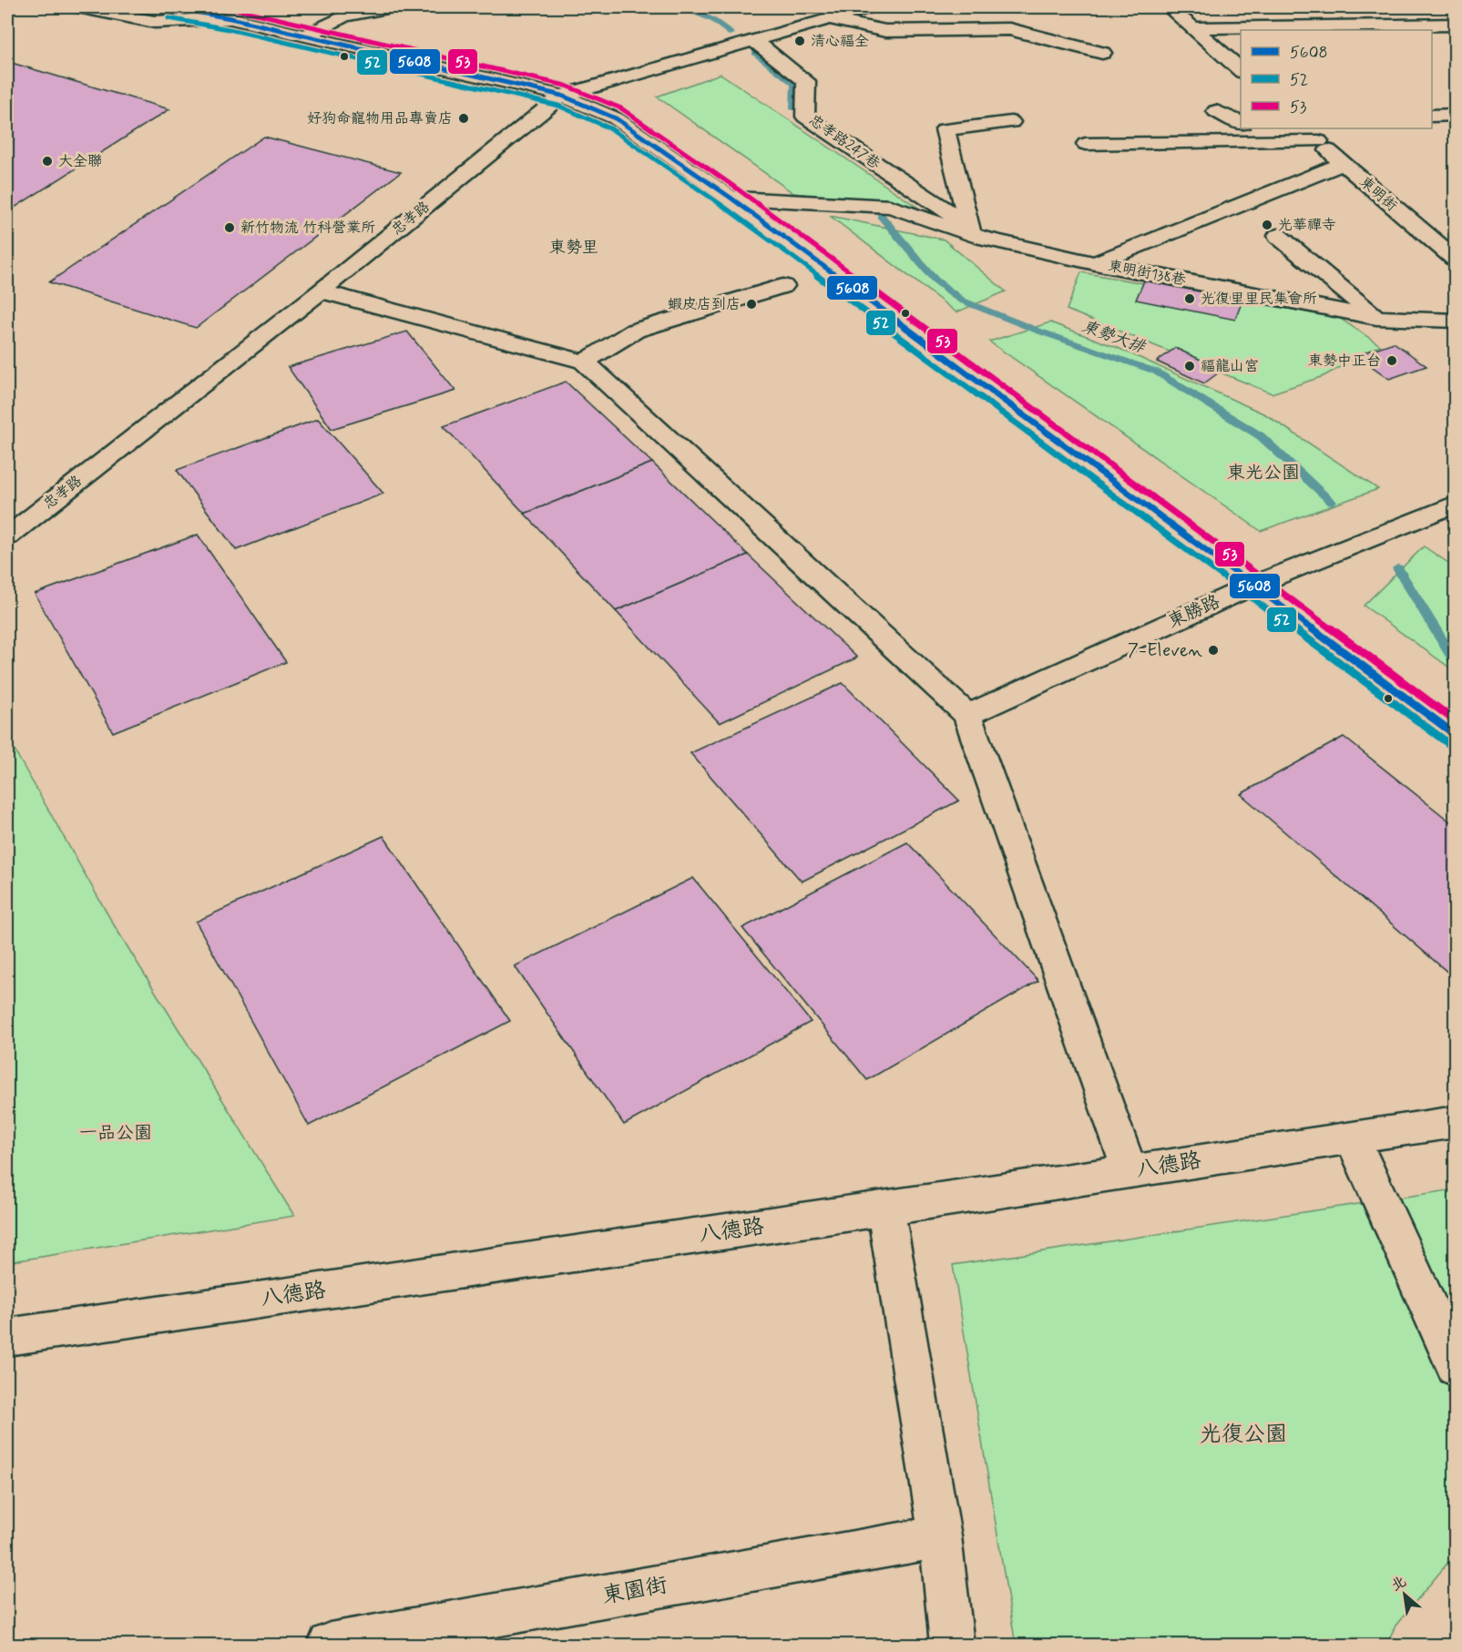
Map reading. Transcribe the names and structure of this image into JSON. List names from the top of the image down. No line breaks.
{"streets":{"street":["忠孝路247巷","東明街","忠孝路","東明街138巷","東勝路","八德路","東園街"]},"crossings":[["忠孝路247巷","忠孝路"],["忠孝路247巷","東明街138巷"]],"districts":["東勢里"],"water":["東勢大排"],"parks":["東光公園","一品公園","光復公園"],"places":["清心福全","好狗命寵物用品專賣店","大全聯","光華禪寺","新竹物流 竹科營業所","光復里里民集會所","蝦皮店到店","東勢中正台","福龍山宮","7-Eleven"],"lines":["transit line 5608","transit line 53","transit line 52"],"legend":["5608","52","53"],"north":"top left"}
